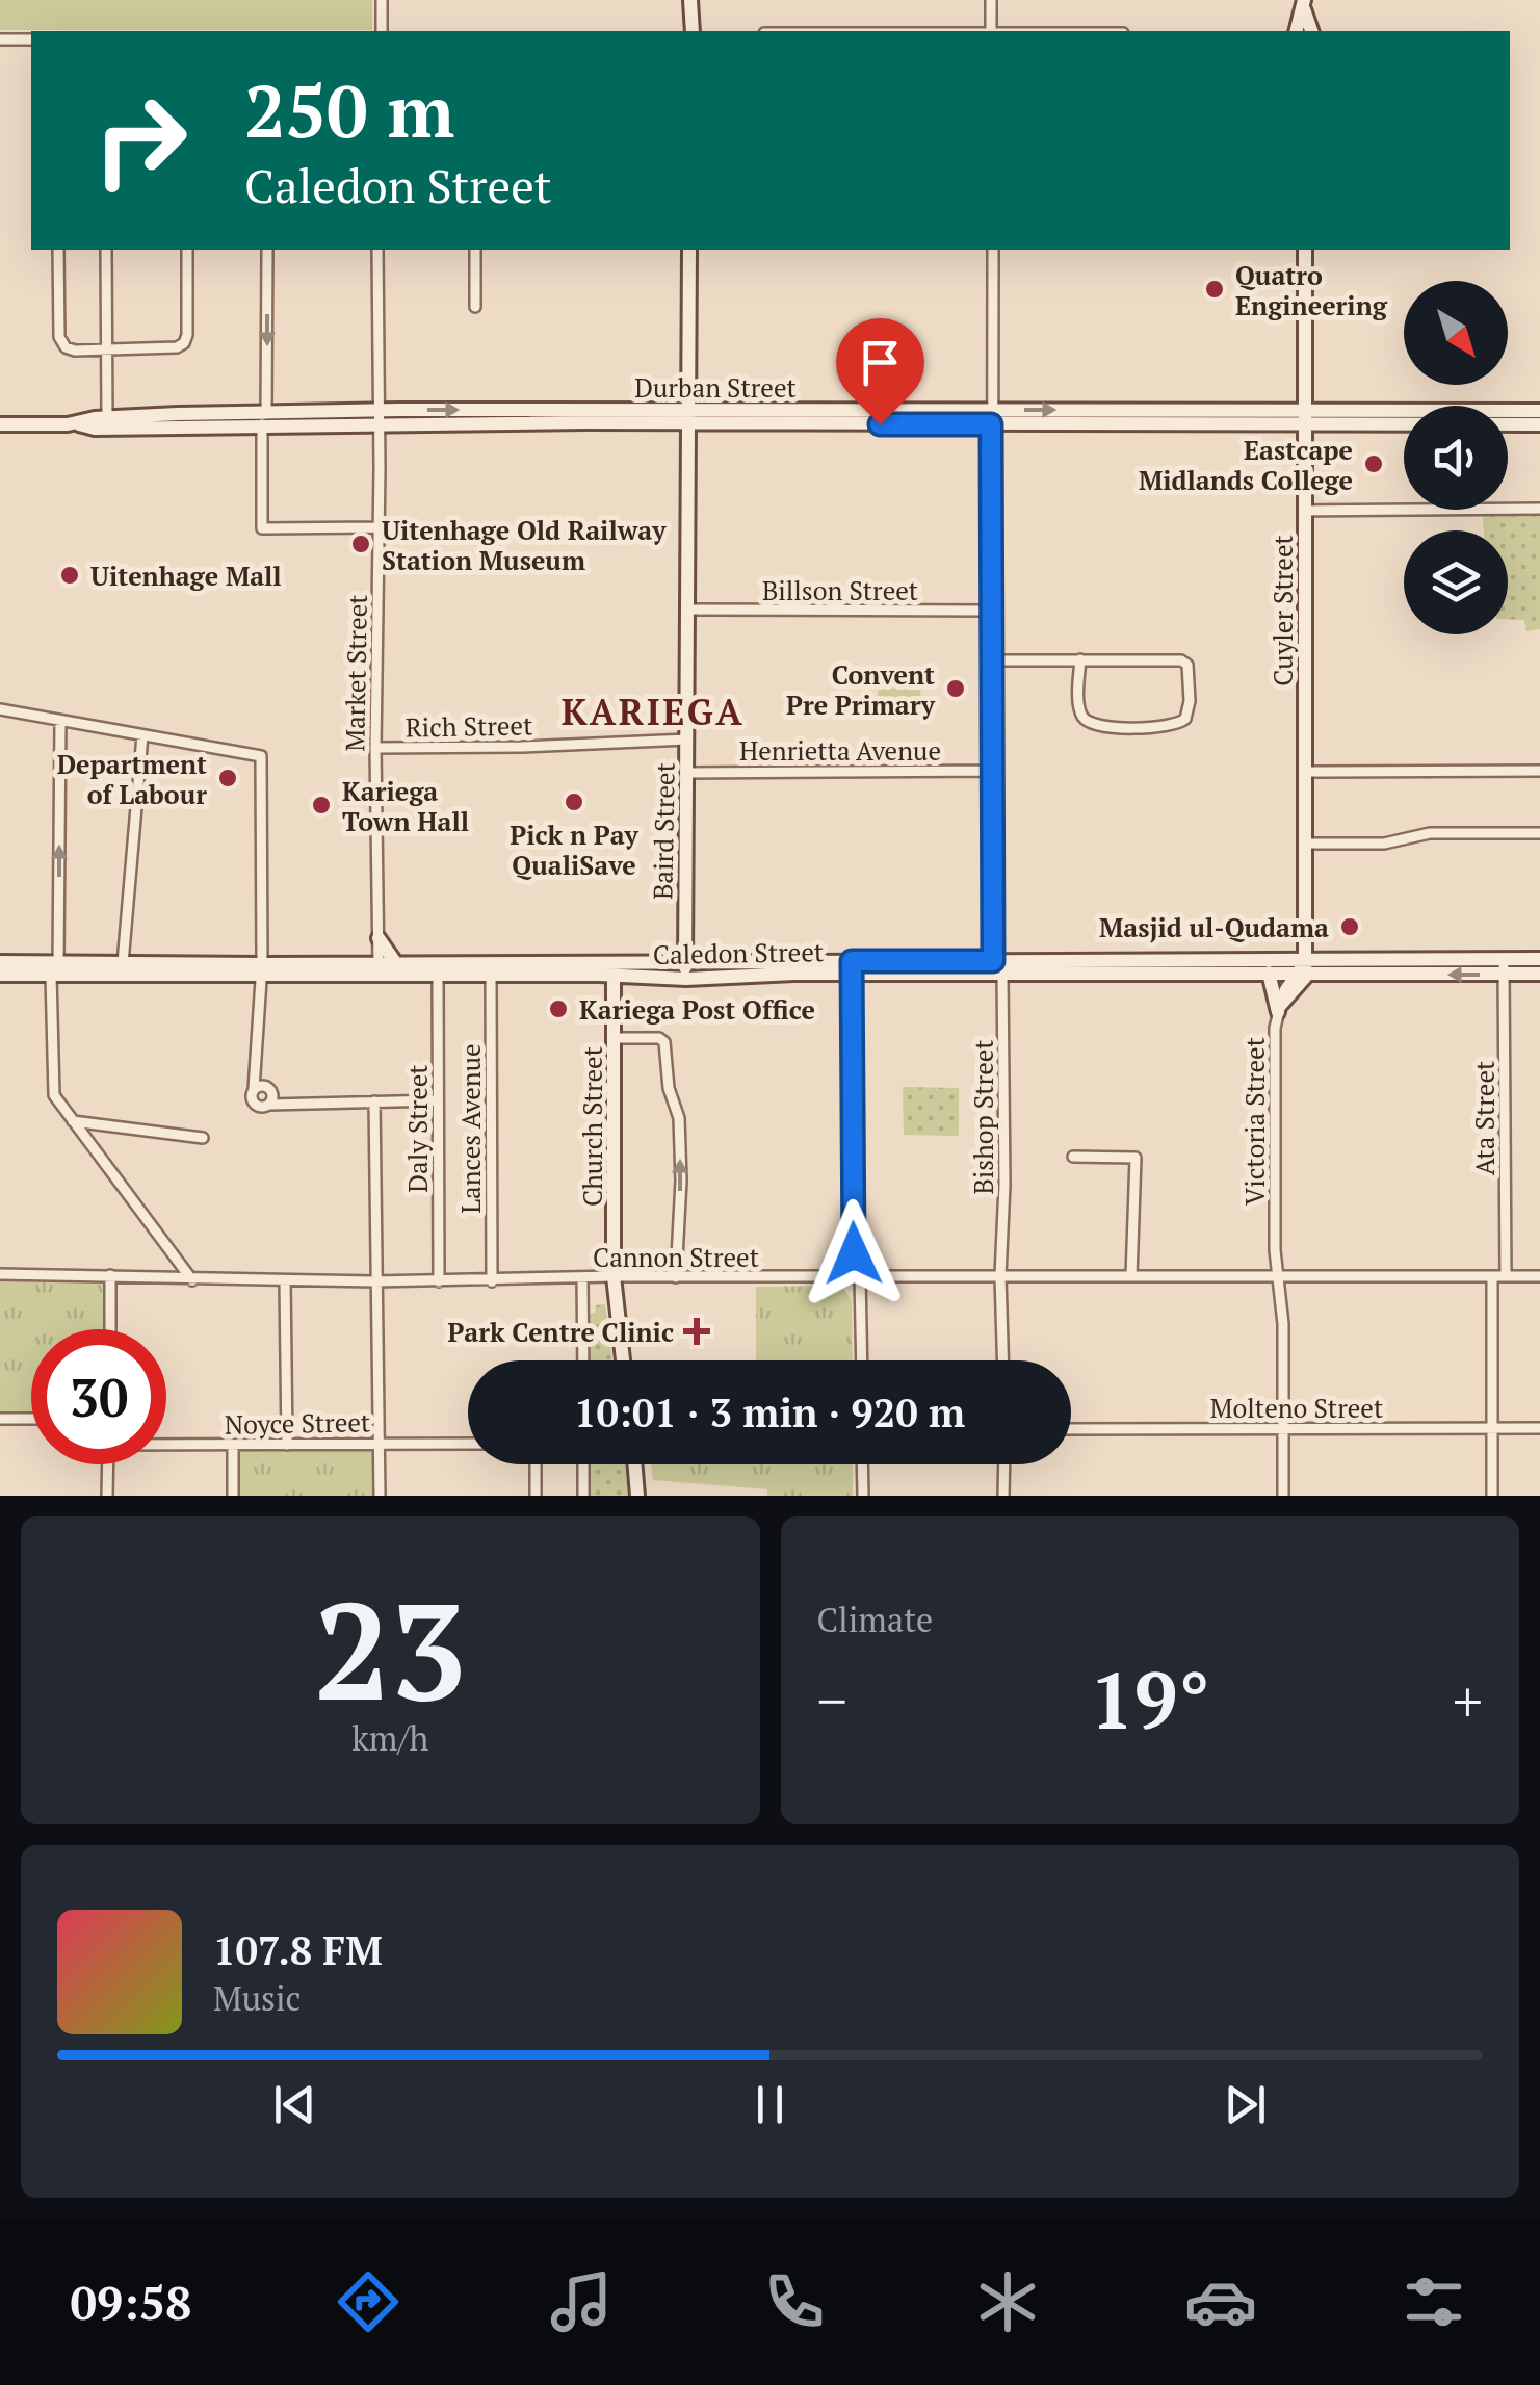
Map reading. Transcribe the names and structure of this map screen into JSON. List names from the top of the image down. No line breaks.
{"streets":{"main road":["Durban Street","Cuyler Street","Baird Street","Caledon Street","Church Street"],"street":["Billson Street","Market Street","Rich Street","Henrietta Avenue","Bishop Street","Ata Street","Victoria Street","Daly Street","Lances Avenue","Cannon Street","Molteno Street","Noyce Street"]},"crossings":[["Durban Street","Cuyler Street"],["Durban Street","Market Street"],["Durban Street","Baird Street"],["Billson Street","Baird Street"],["Cuyler Street","Caledon Street"],["Market Street","Rich Street"],["Market Street","Caledon Street"],["Rich Street","Baird Street"],["Henrietta Avenue","Baird Street"],["Baird Street","Caledon Street"],["Caledon Street","Bishop Street"],["Caledon Street","Ata Street"],["Caledon Street","Church Street"],["Caledon Street","Daly Street"],["Caledon Street","Lances Avenue"],["Bishop Street","Cannon Street"],["Ata Street","Cannon Street"],["Victoria Street","Cannon Street"],["Victoria Street","Molteno Street"],["Church Street","Cannon Street"],["Daly Street","Cannon Street"],["Lances Avenue","Cannon Street"]],"districts":["KARIEGA"],"places":{"other":["Quatro Engineering","Eastcape Midlands College","Uitenhage Old Railway Station Museum","Uitenhage Mall","Convent Pre Primary","Department of Labour","Pick n Pay QualiSave","Kariega Town Hall","Masjid ul-Qudama","Kariega Post Office"],"health":["Park Centre Clinic"]},"north":"bottom right","page":{"turn":["250 m","Caledon Street"],"limit":"30","trip":"10:01 · 3 min · 920 m","tile":[["23","km/h"],"Climate"],"heat":["−","19°","+"],"song":["107.8 FM","Music"],"tabs":"09:58"}}
